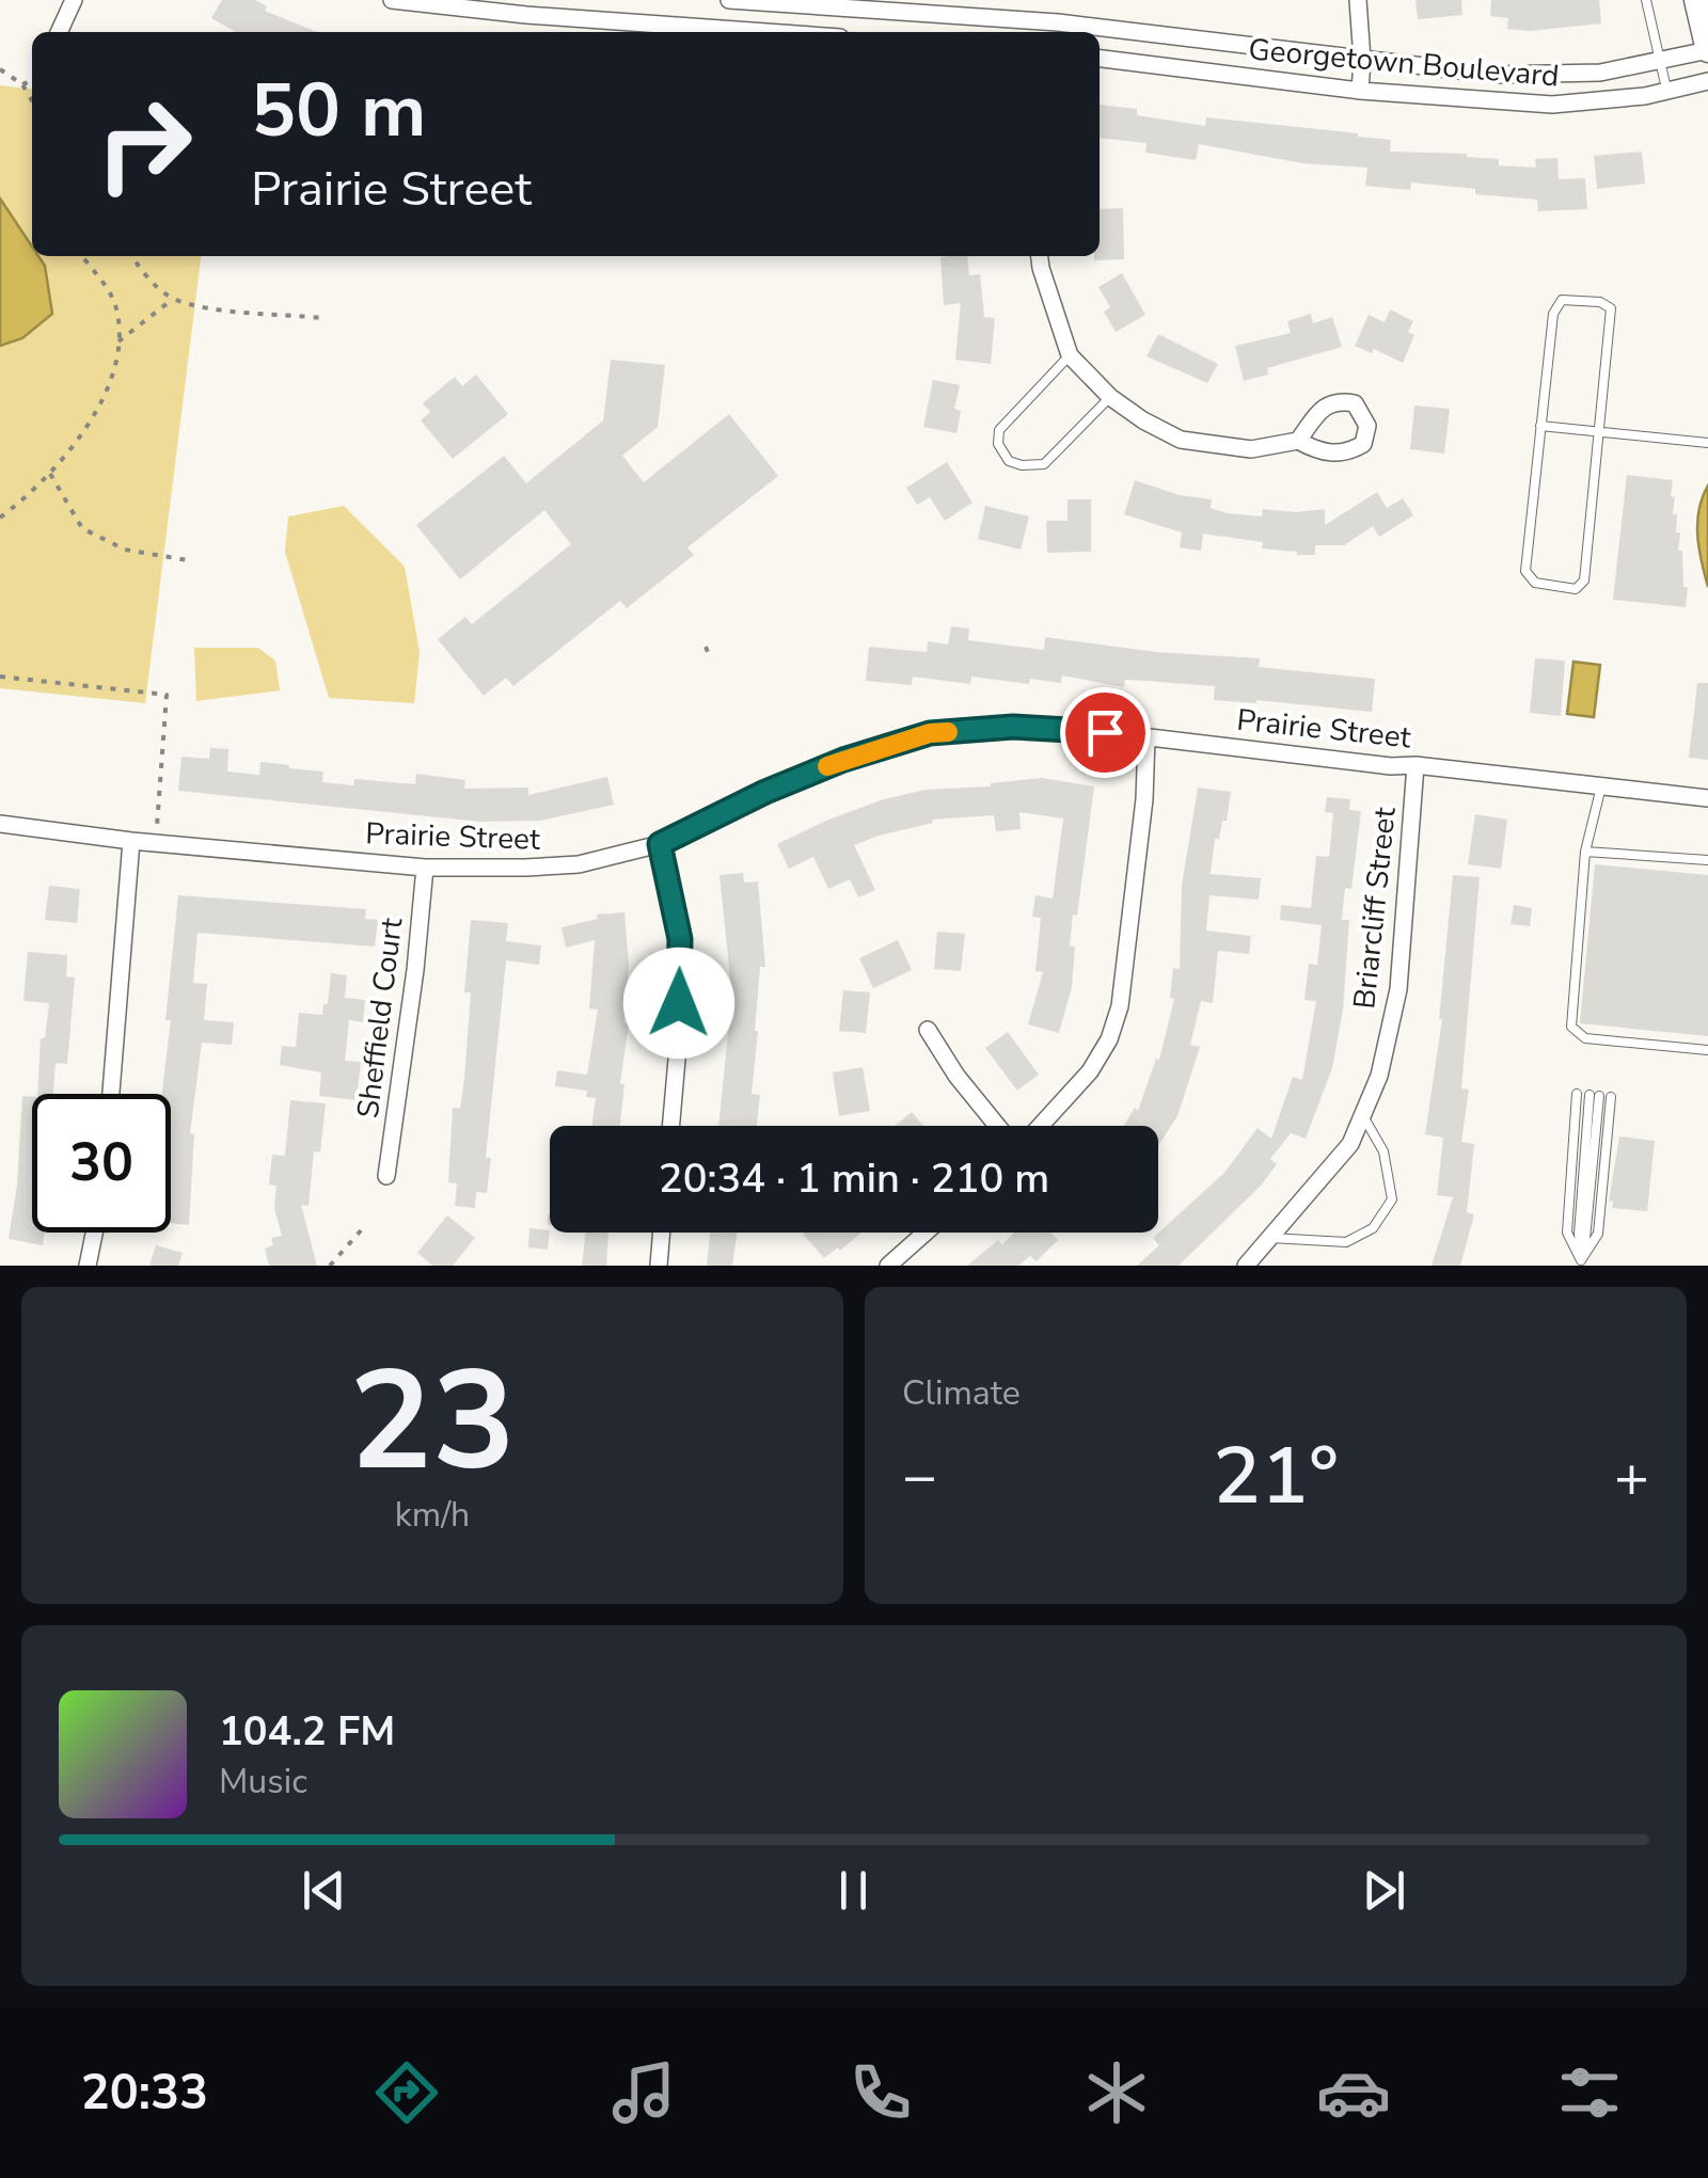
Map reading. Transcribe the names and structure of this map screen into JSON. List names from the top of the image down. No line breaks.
{"streets":{"street":["Georgetown Boulevard","Prairie Street","Briarcliff Street","Sheffield Court"]},"crossings":[["Prairie Street","Briarcliff Street"],["Prairie Street","Sheffield Court"]],"page":{"turn":["50 m","Prairie Street"],"limit":"30","trip":"20:34 · 1 min · 210 m","tile":[["23","km/h"],"Climate"],"heat":["−","21°","+"],"song":["104.2 FM","Music"],"tabs":"20:33"}}
